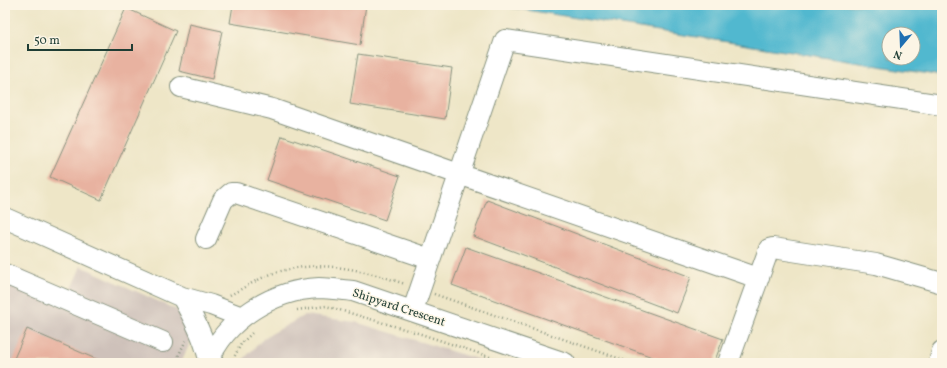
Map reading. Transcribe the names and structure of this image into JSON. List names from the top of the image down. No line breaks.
{"streets":{"street":["Shipyard Crescent"]},"scale_bar":"50 m","north":"bottom"}
